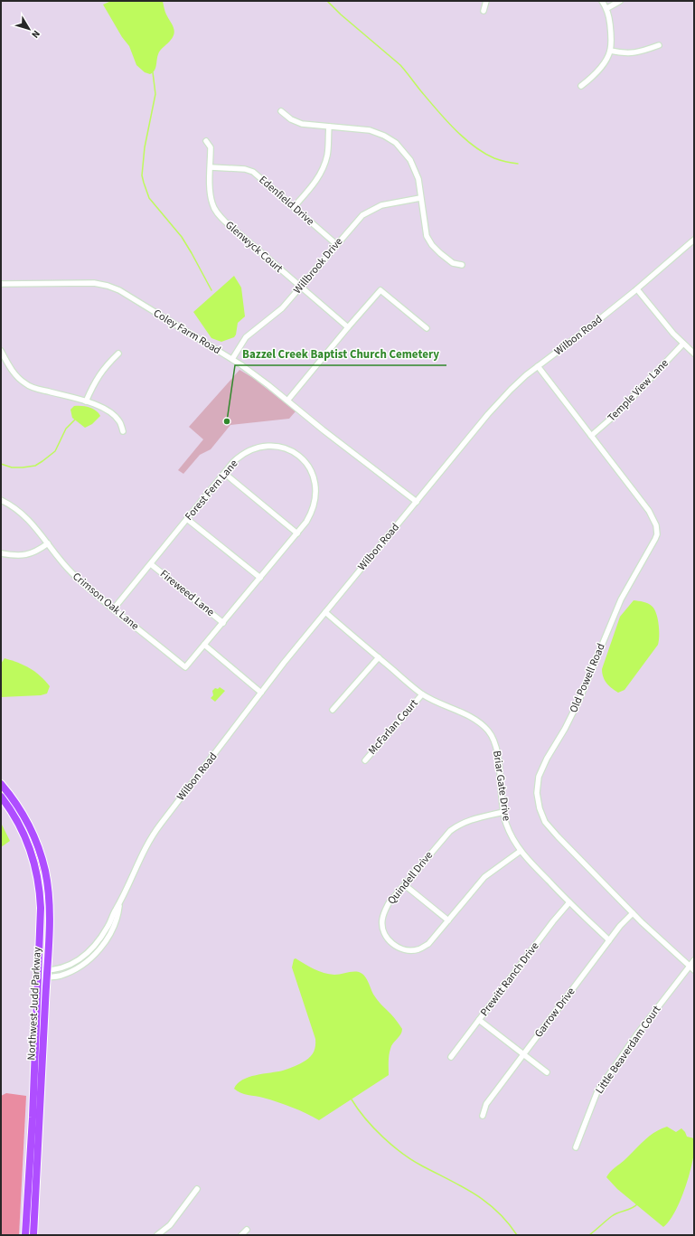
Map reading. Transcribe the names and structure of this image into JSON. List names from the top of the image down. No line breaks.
{"streets":{"highway":["Northwest Judd Parkway"],"street":["Edenfield Drive","Glenwyck Court","Willbrook Drive","Coley Farm Road","Wilbon Road","Temple View Lane","Forest Fern Lane","Fireweed Lane","Crimson Oak Lane","Old Powell Road","McFarlan Court","Briar Gate Drive","Quindell Drive","Prewitt Ranch Drive","Garrow Drive","Little Beaverdam Court"]},"crossings":[["Edenfield Drive","Glenwyck Court"],["Edenfield Drive","Willbrook Drive"],["Glenwyck Court","Willbrook Drive"],["Willbrook Drive","Coley Farm Road"],["Coley Farm Road","Wilbon Road"],["Wilbon Road","Old Powell Road"],["Wilbon Road","Briar Gate Drive"],["Wilbon Road","Northwest Judd Parkway"],["Temple View Lane","Old Powell Road"],["Forest Fern Lane","Fireweed Lane"],["Forest Fern Lane","Crimson Oak Lane"],["Old Powell Road","Garrow Drive"],["Old Powell Road","Little Beaverdam Court"],["McFarlan Court","Briar Gate Drive"],["Briar Gate Drive","Quindell Drive"],["Briar Gate Drive","Prewitt Ranch Drive"],["Briar Gate Drive","Garrow Drive"]],"places":["Bazzel Creek Baptist Church Cemetery"],"north":"bottom right"}
